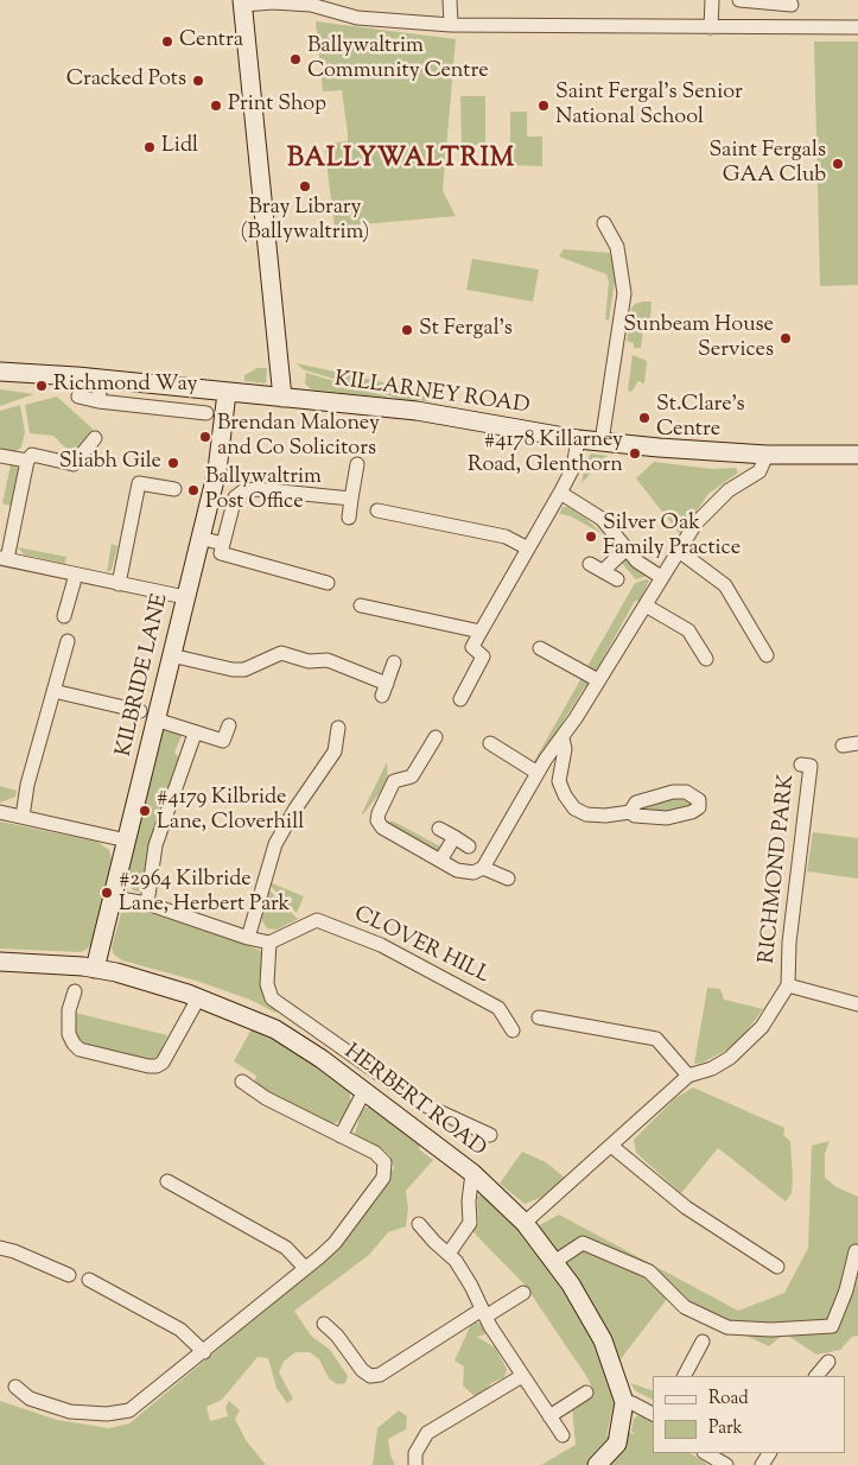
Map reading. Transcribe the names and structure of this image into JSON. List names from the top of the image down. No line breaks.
{"streets":{"street":["KILLARNEY ROAD","KILBRIDE LANE","RICHMOND PARK","CLOVER HILL","HERBERT ROAD"]},"crossings":[["KILLARNEY ROAD","KILBRIDE LANE"],["KILBRIDE LANE","HERBERT ROAD"],["RICHMOND PARK","HERBERT ROAD"]],"districts":["BALLYWALTRIM"],"places":["Centra","Ballywaltrim Community Centre","Cracked Pots","Print Shop","Saint Fergal's Senior National School","Lidl","Saint Fergals GAA Club","Bray Library (Ballywaltrim)","St Fergal's","Sunbeam House Services","Richmond Way","St.Clare's Centre","Brendan Maloney and Co Solicitors","#4178 Killarney Road, Glenthorn","Sliabh Gile","Ballywaltrim Post Office","Silver Oak Family Practice","#4179 Kilbride Lane, Cloverhill","#2964 Kilbride Lane, Herbert Park"],"legend":["Road","Park"]}
